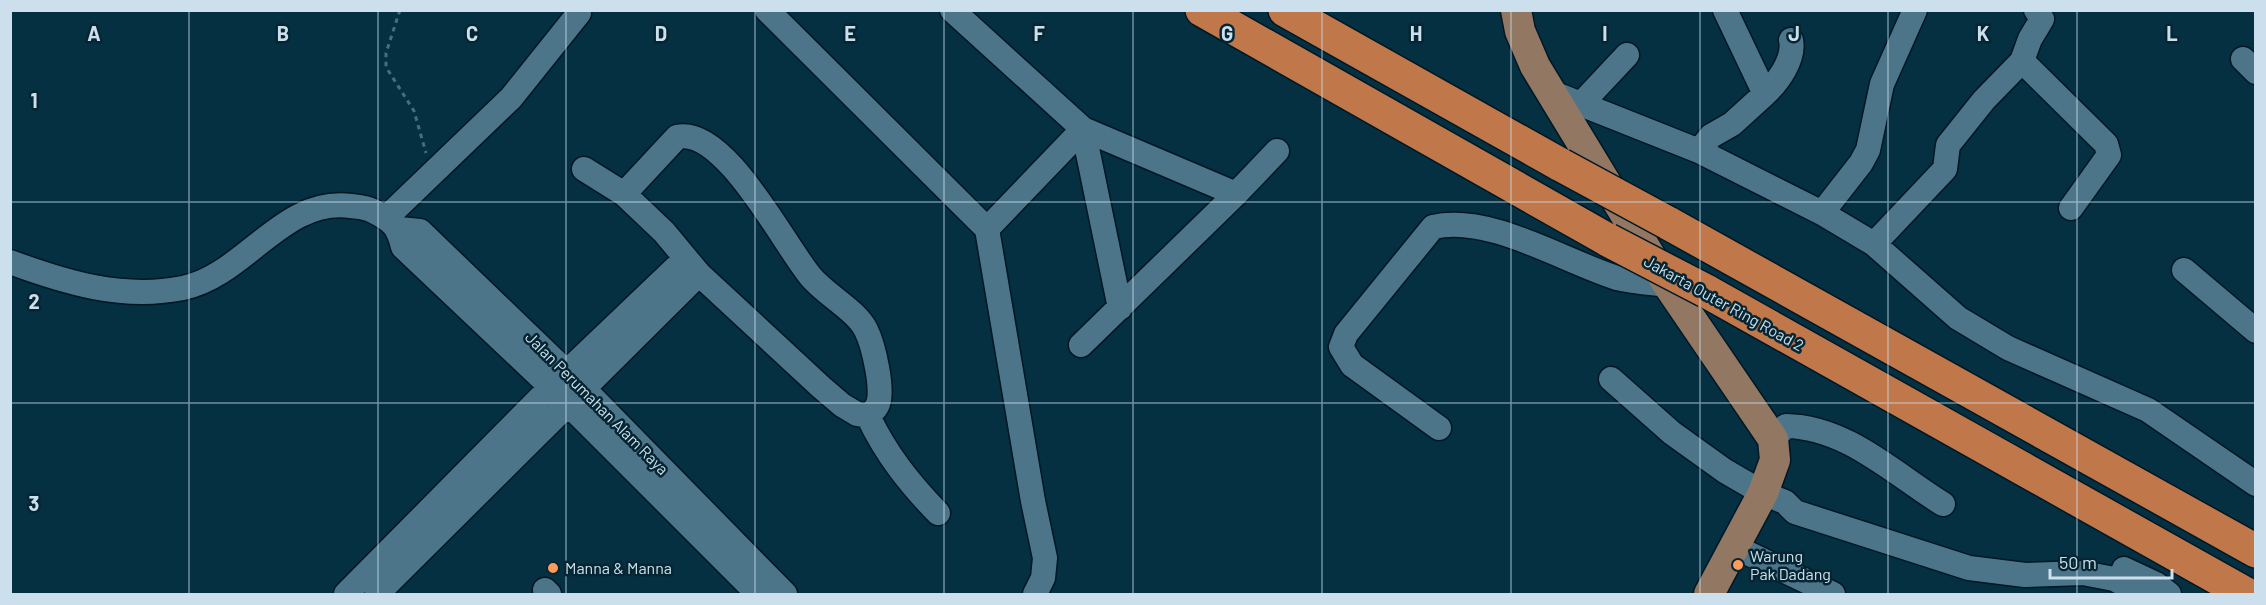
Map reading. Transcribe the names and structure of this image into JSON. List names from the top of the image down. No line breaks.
{"streets":{"highway":["Jakarta Outer Ring Road 2"],"street":["Jalan Perumahan Alam Raya"]},"places":["Warung Pak Dadang","Manna & Manna"],"scale_bar":"50 m","grid":{"columns":["A","B","C","D","E","F","G","H","I","J","K","L"],"rows":["1","2","3"]}}
